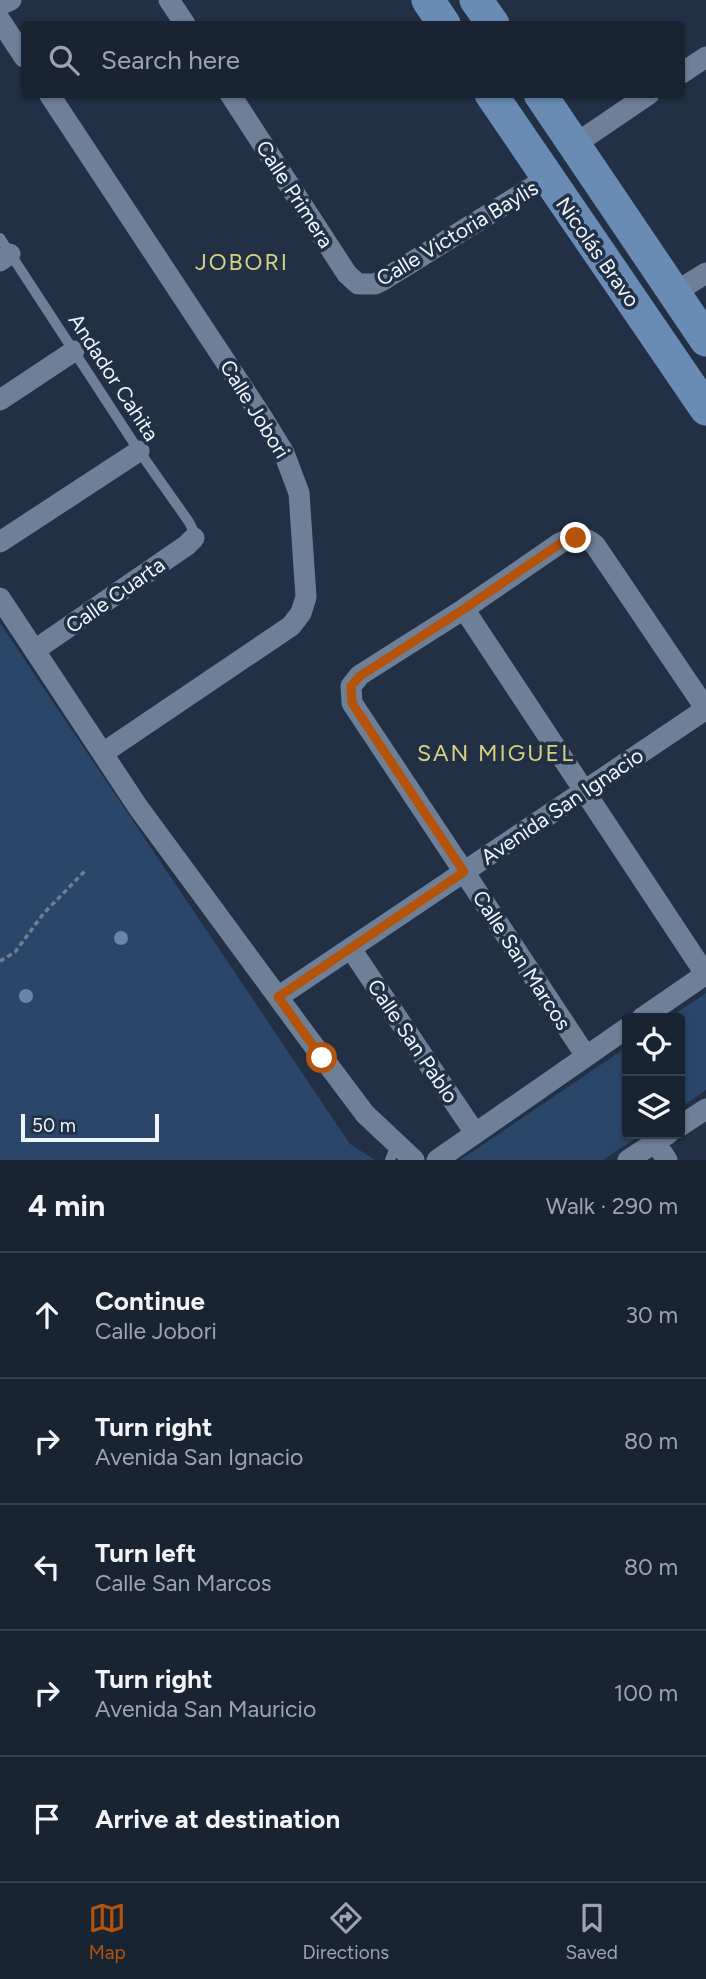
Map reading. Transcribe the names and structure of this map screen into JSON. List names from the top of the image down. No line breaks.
{"streets":{"main road":["Nicolás Bravo"],"street":["Calle Primera","Calle Victoria Baylis","Calle Jobori","Calle Cuarta","Avenida San Ignacio","Calle San Marcos","Calle San Pablo"],"lane":["Andador Cahita"]},"crossings":[["Calle Primera","Calle Victoria Baylis"],["Calle Victoria Baylis","Nicolás Bravo"],["Andador Cahita","Calle Cuarta"],["Avenida San Ignacio","Calle San Marcos"],["Avenida San Ignacio","Calle San Pablo"]],"districts":["JOBORI","SAN MIGUEL"],"scale_bar":"50 m","page":{"search":"Search here","scale":"50 m","heading":["4 min","Walk · 290 m"],"list":[["Continue","Calle Jobori","30 m"],["Turn right","Avenida San Ignacio","80 m"],["Turn left","Calle San Marcos","80 m"],["Turn right","Avenida San Mauricio","100 m"],"Arrive at destination"],"nav":["Map","Directions","Saved"]}}
